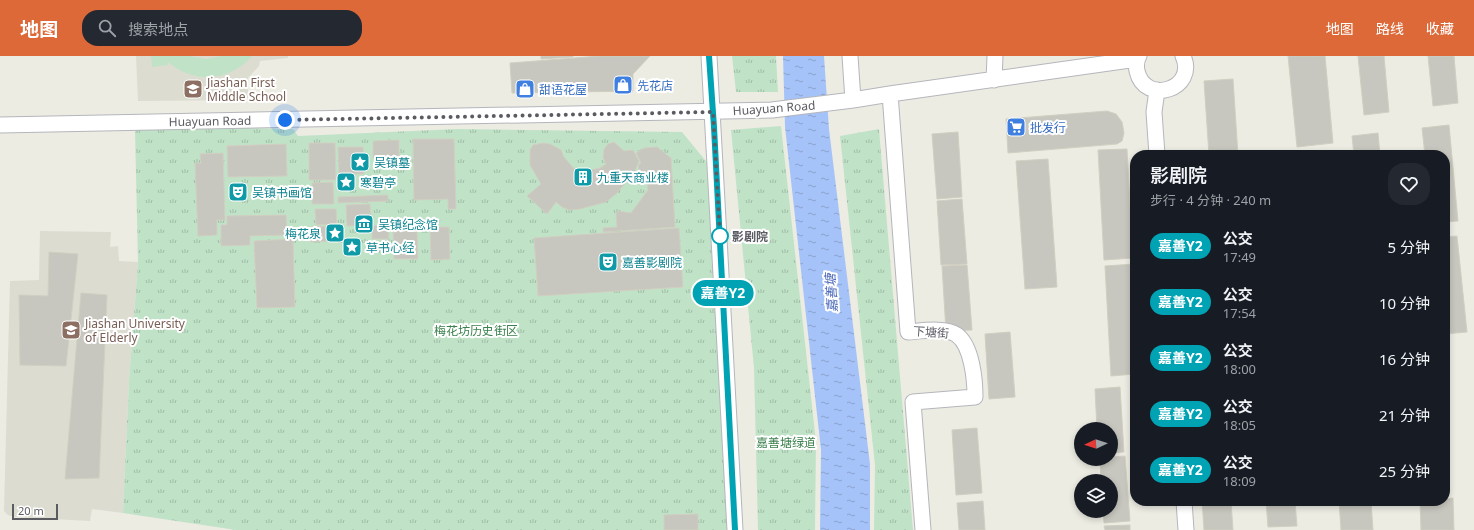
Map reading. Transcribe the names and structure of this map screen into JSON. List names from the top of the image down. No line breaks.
{"streets":{"street":["Huayuan Road","下塘街"]},"crossings":[["Huayuan Road","下塘街"]],"water":["嘉善塘"],"parks":["梅花坊历史街区","嘉善塘绿道"],"places":{"shop":["先花店","甜语花屋"],"school or university":["Jiashan First Middle School","Jiashan University of Elderly"],"supermarket":["批发行"],"place":["吴镇墓","寒碧亭","梅花泉","草书心经"],"building":["九重天商业楼"],"theatre":["吴镇书画馆","嘉善影剧院"],"museum":["吴镇纪念馆"],"other":["影剧院"]},"lines":["bus line 嘉善Y2"],"scale_bar":"20 m","north":"left","page":{"header":"地图","search":"搜索地点","nav":["地图","路线","收藏"],"on_map":"嘉善Y2","heading":["影剧院","步行 · 4 分钟 · 240 m"],"list":[{"mark":"嘉善Y2","name":"公交","note":"17:49","value":"5 分钟"},{"mark":"嘉善Y2","name":"公交","note":"17:54","value":"10 分钟"},{"mark":"嘉善Y2","name":"公交","note":"18:00","value":"16 分钟"},{"mark":"嘉善Y2","name":"公交","note":"18:05","value":"21 分钟"},{"mark":"嘉善Y2","name":"公交","note":"18:09","value":"25 分钟"}],"scale":"20 m"}}
